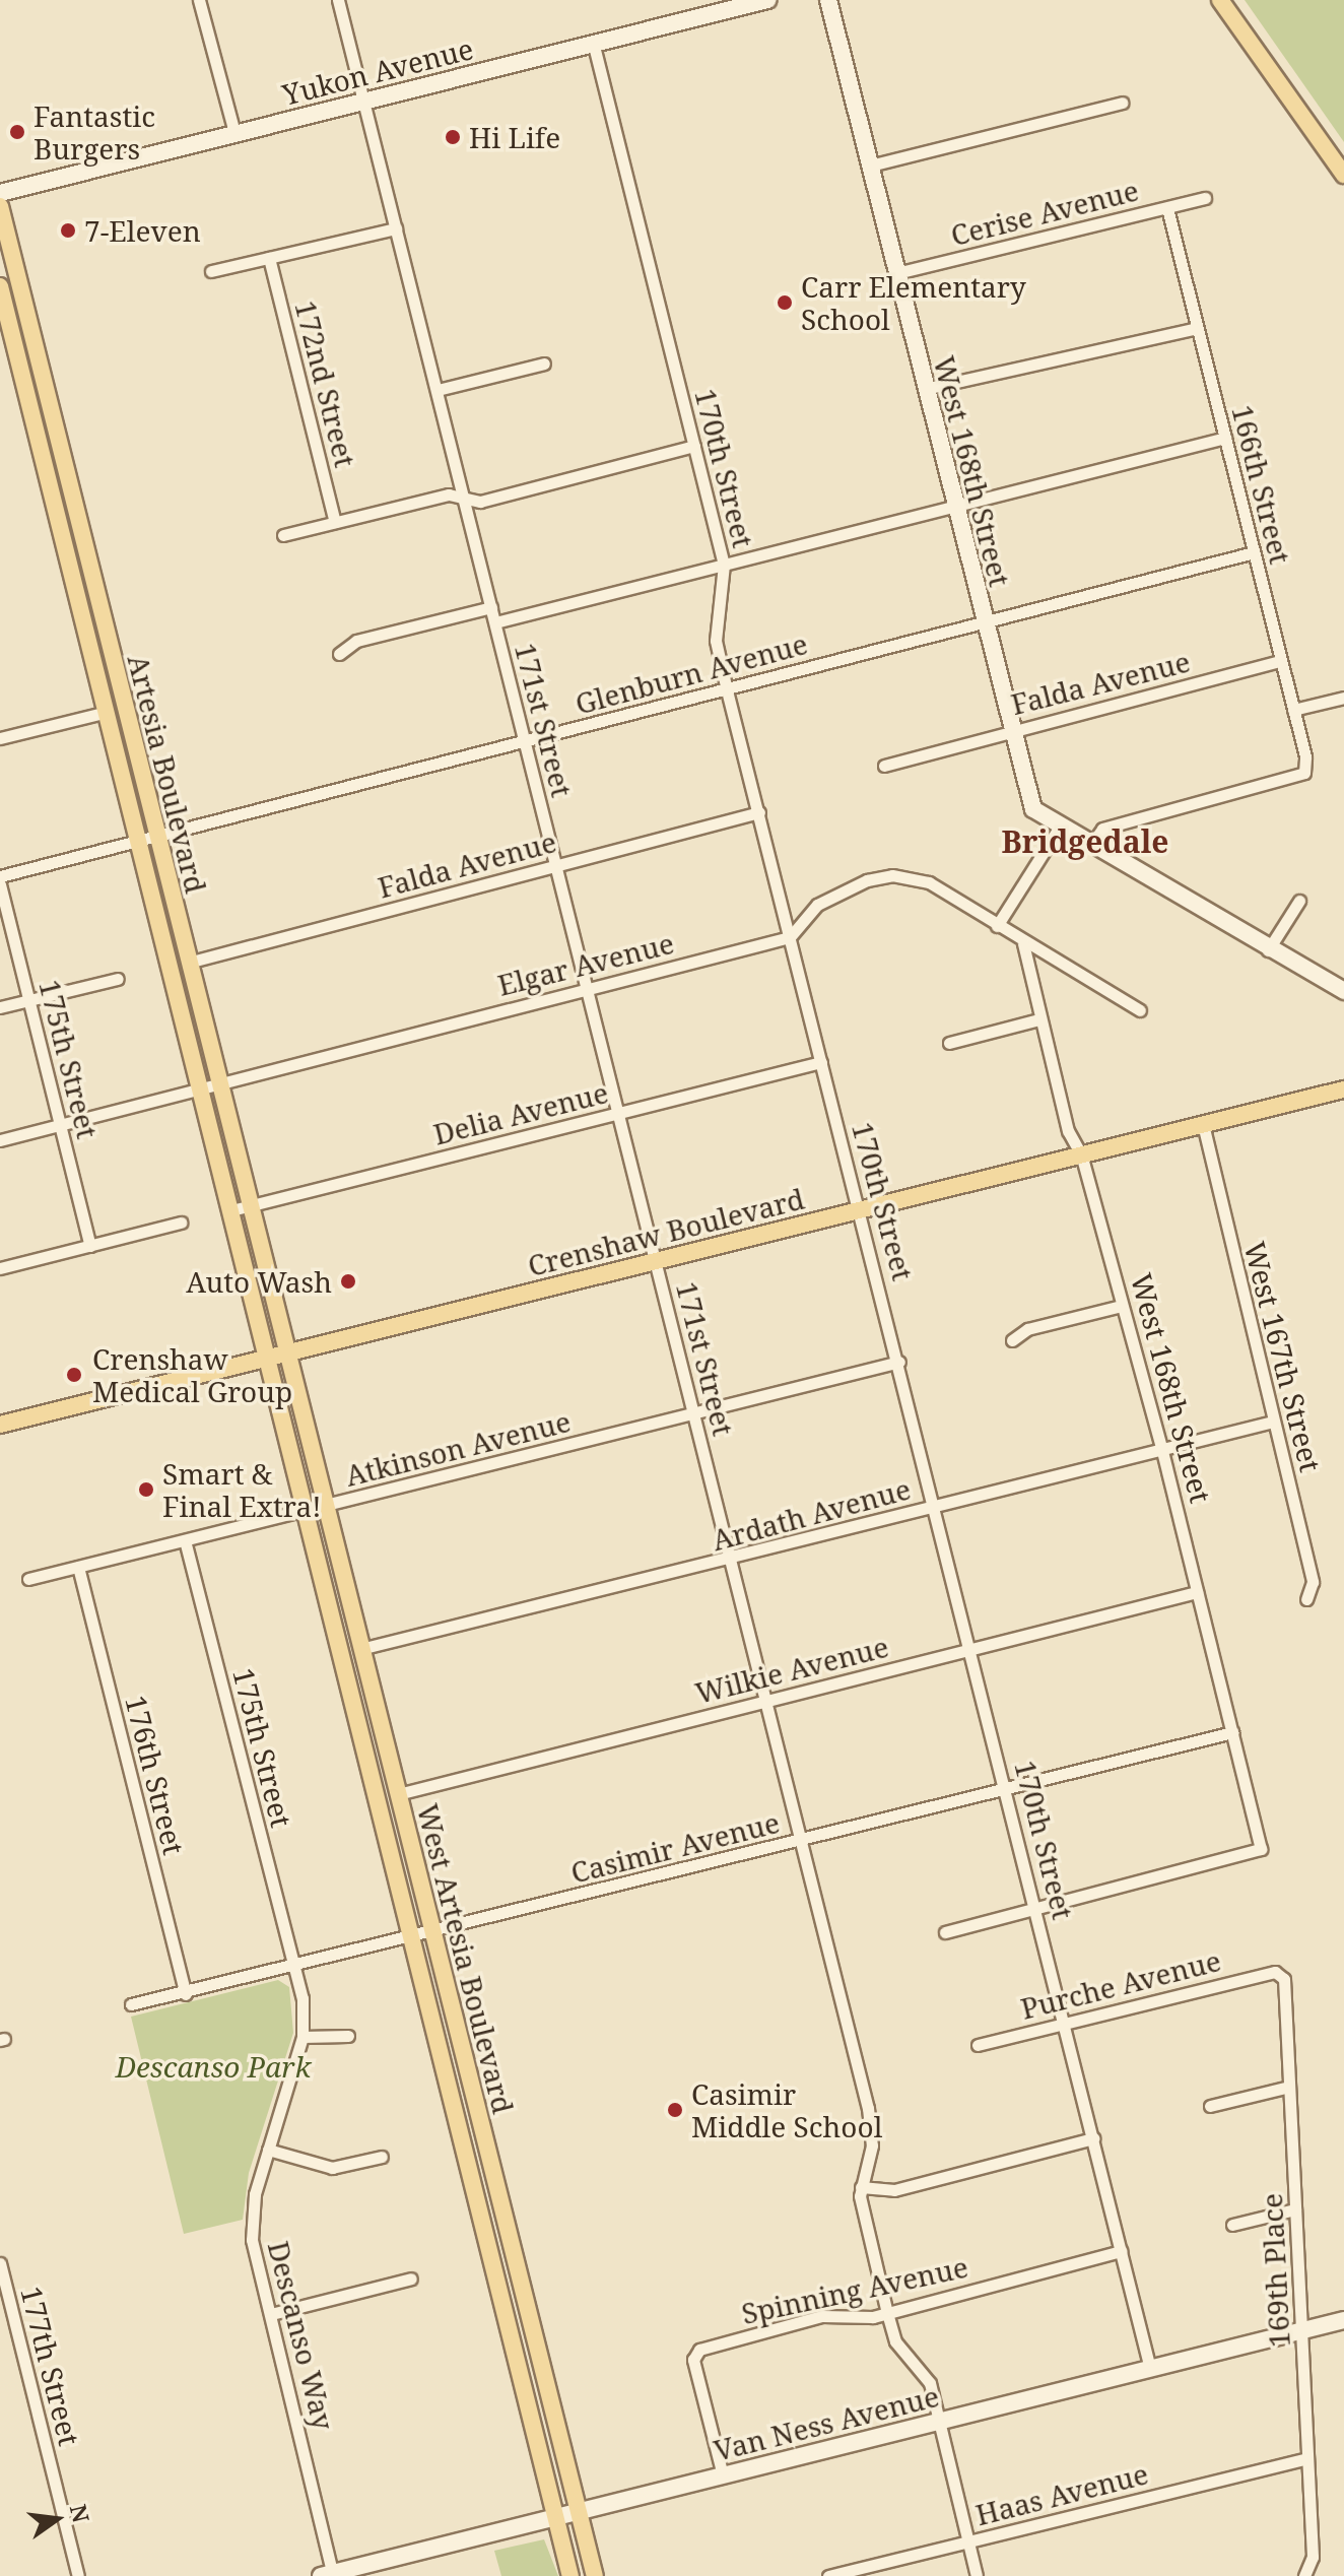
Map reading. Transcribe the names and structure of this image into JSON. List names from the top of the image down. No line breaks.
{"streets":{"main road":["Artesia Boulevard","Crenshaw Boulevard","West Artesia Boulevard"],"street":["Yukon Avenue","Cerise Avenue","172nd Street","170th Street","West 168th Street","166th Street","Glenburn Avenue","Falda Avenue","171st Street","Elgar Avenue","175th Street","Delia Avenue","West 167th Street","Atkinson Avenue","Ardath Avenue","Wilkie Avenue","176th Street","Casimir Avenue","Purche Avenue","169th Place","Spinning Avenue","Descanso Way","177th Street","Van Ness Avenue","Haas Avenue"]},"crossings":[["Yukon Avenue","170th Street"],["Yukon Avenue","171st Street"],["Cerise Avenue","West 168th Street"],["Cerise Avenue","166th Street"],["170th Street","West 168th Street"],["170th Street","Glenburn Avenue"],["170th Street","Falda Avenue"],["170th Street","Elgar Avenue"],["170th Street","Delia Avenue"],["170th Street","Crenshaw Boulevard"],["170th Street","Atkinson Avenue"],["170th Street","Ardath Avenue"],["170th Street","Wilkie Avenue"],["170th Street","Casimir Avenue"],["170th Street","Purche Avenue"],["170th Street","Spinning Avenue"],["170th Street","Van Ness Avenue"],["West 168th Street","166th Street"],["West 168th Street","Glenburn Avenue"],["West 168th Street","Falda Avenue"],["West 168th Street","Crenshaw Boulevard"],["West 168th Street","Ardath Avenue"],["West 168th Street","Wilkie Avenue"],["West 168th Street","Casimir Avenue"],["166th Street","Glenburn Avenue"],["166th Street","Falda Avenue"],["Glenburn Avenue","171st Street"],["Glenburn Avenue","Artesia Boulevard"],["Falda Avenue","171st Street"],["Falda Avenue","Artesia Boulevard"],["171st Street","Elgar Avenue"],["171st Street","Delia Avenue"],["171st Street","Crenshaw Boulevard"],["171st Street","Atkinson Avenue"],["171st Street","Ardath Avenue"],["171st Street","Wilkie Avenue"],["171st Street","Casimir Avenue"],["171st Street","Spinning Avenue"],["171st Street","Van Ness Avenue"],["171st Street","Haas Avenue"],["Artesia Boulevard","Elgar Avenue"],["Artesia Boulevard","Delia Avenue"],["Artesia Boulevard","Crenshaw Boulevard"],["Artesia Boulevard","West Artesia Boulevard"],["Elgar Avenue","175th Street"],["175th Street","Atkinson Avenue"],["175th Street","Casimir Avenue"],["175th Street","Descanso Way"],["Crenshaw Boulevard","West 167th Street"],["Crenshaw Boulevard","West Artesia Boulevard"],["West 167th Street","Ardath Avenue"],["Atkinson Avenue","176th Street"],["Atkinson Avenue","West Artesia Boulevard"],["Ardath Avenue","West Artesia Boulevard"],["Wilkie Avenue","West Artesia Boulevard"],["176th Street","Casimir Avenue"],["Casimir Avenue","West Artesia Boulevard"],["Casimir Avenue","Descanso Way"],["West Artesia Boulevard","Van Ness Avenue"],["Purche Avenue","169th Place"],["169th Place","Van Ness Avenue"],["169th Place","Haas Avenue"],["Spinning Avenue","Van Ness Avenue"],["Descanso Way","Van Ness Avenue"]],"districts":["Bridgedale"],"parks":["Descanso Park"],"places":["Fantastic Burgers","Hi Life","7-Eleven","Carr Elementary School","Auto Wash","Crenshaw Medical Group","Smart & Final Extra!","Casimir Middle School"],"north":"right"}
